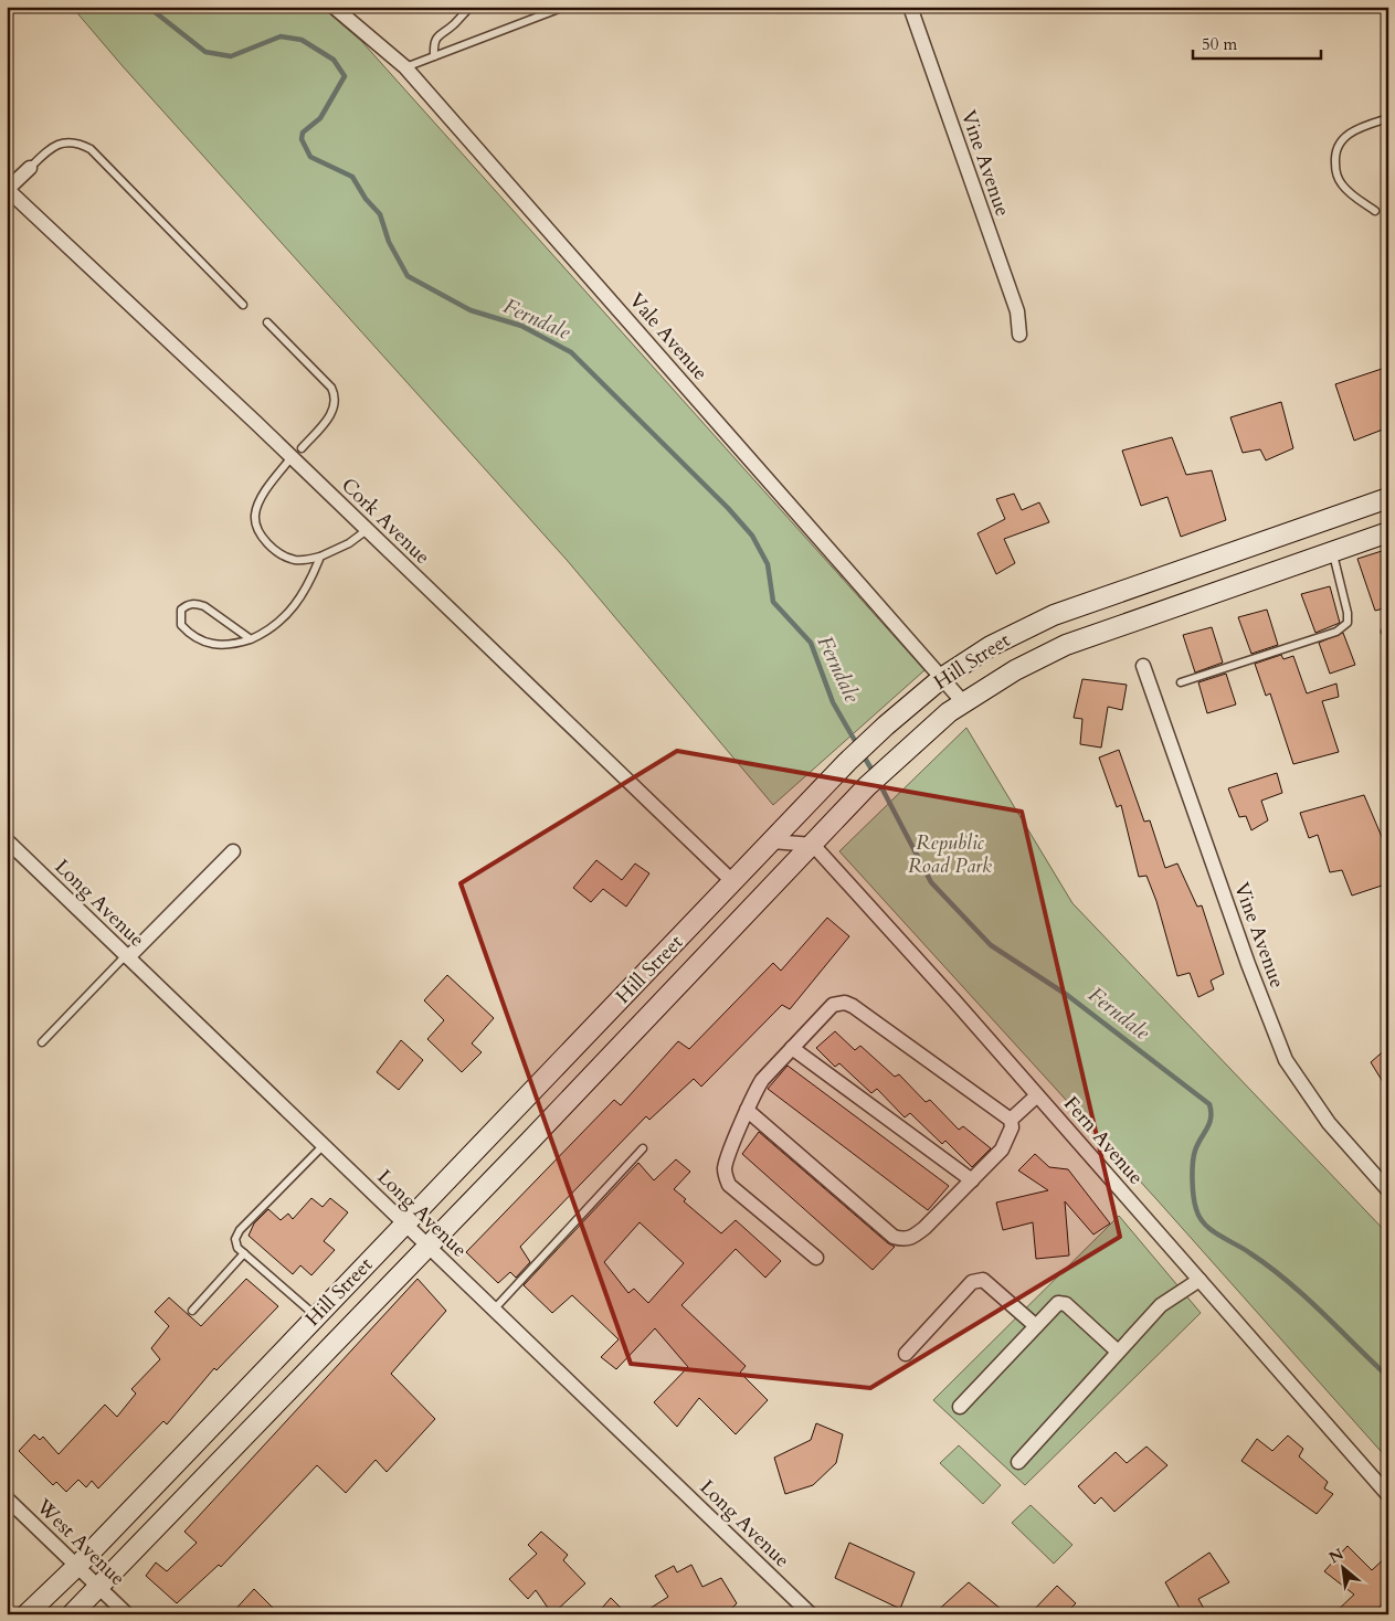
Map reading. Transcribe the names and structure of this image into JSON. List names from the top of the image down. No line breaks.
{"streets":{"main road":["Hill Street"],"street":["Vine Avenue","Vale Avenue","Cork Avenue","Long Avenue","Fern Avenue","West Avenue"]},"crossings":[["Vale Avenue","Hill Street"],["Cork Avenue","Hill Street"],["Hill Street","Long Avenue"],["Hill Street","Fern Avenue"],["Hill Street","West Avenue"]],"water":["Ferndale"],"parks":["Republic Road Park"],"scale_bar":"50 m","north":"top left"}
